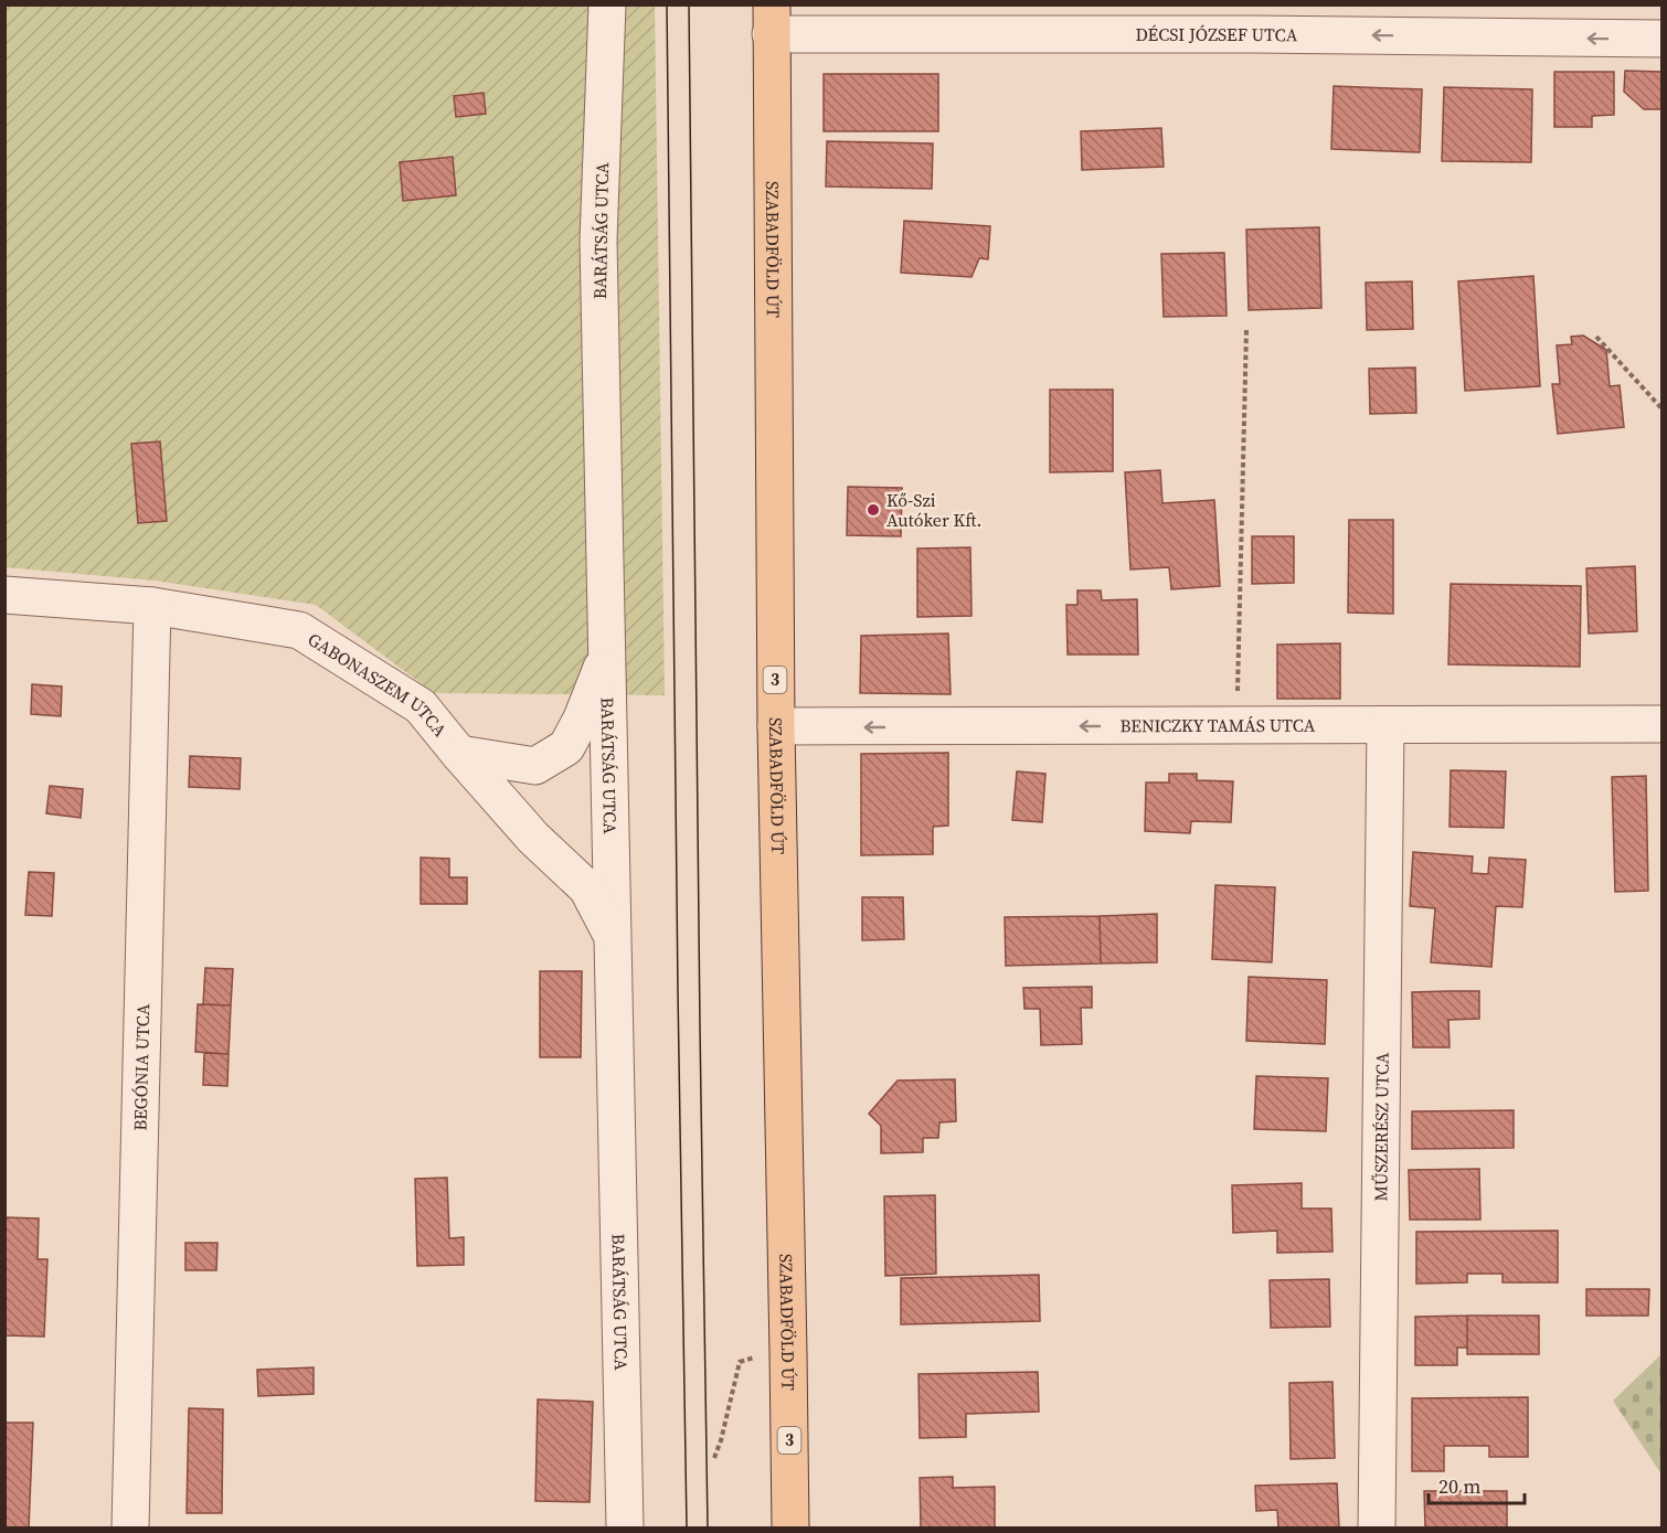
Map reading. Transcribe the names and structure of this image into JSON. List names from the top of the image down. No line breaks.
{"streets":{"main road":["SZABADFÖLD ÚT","3"],"street":["DÉCSI JÓZSEF UTCA","BARÁTSÁG UTCA","GABONASZEM UTCA","BENICZKY TAMÁS UTCA","BEGÓNIA UTCA","MŰSZERÉSZ UTCA"]},"crossings":[["DÉCSI JÓZSEF UTCA","SZABADFÖLD ÚT"],["BARÁTSÁG UTCA","GABONASZEM UTCA"],["SZABADFÖLD ÚT","BENICZKY TAMÁS UTCA"],["GABONASZEM UTCA","BEGÓNIA UTCA"],["BENICZKY TAMÁS UTCA","MŰSZERÉSZ UTCA"]],"one_way":["DÉCSI JÓZSEF UTCA","BENICZKY TAMÁS UTCA"],"places":["Kő-Szi Autóker Kft."],"scale_bar":"20 m"}
